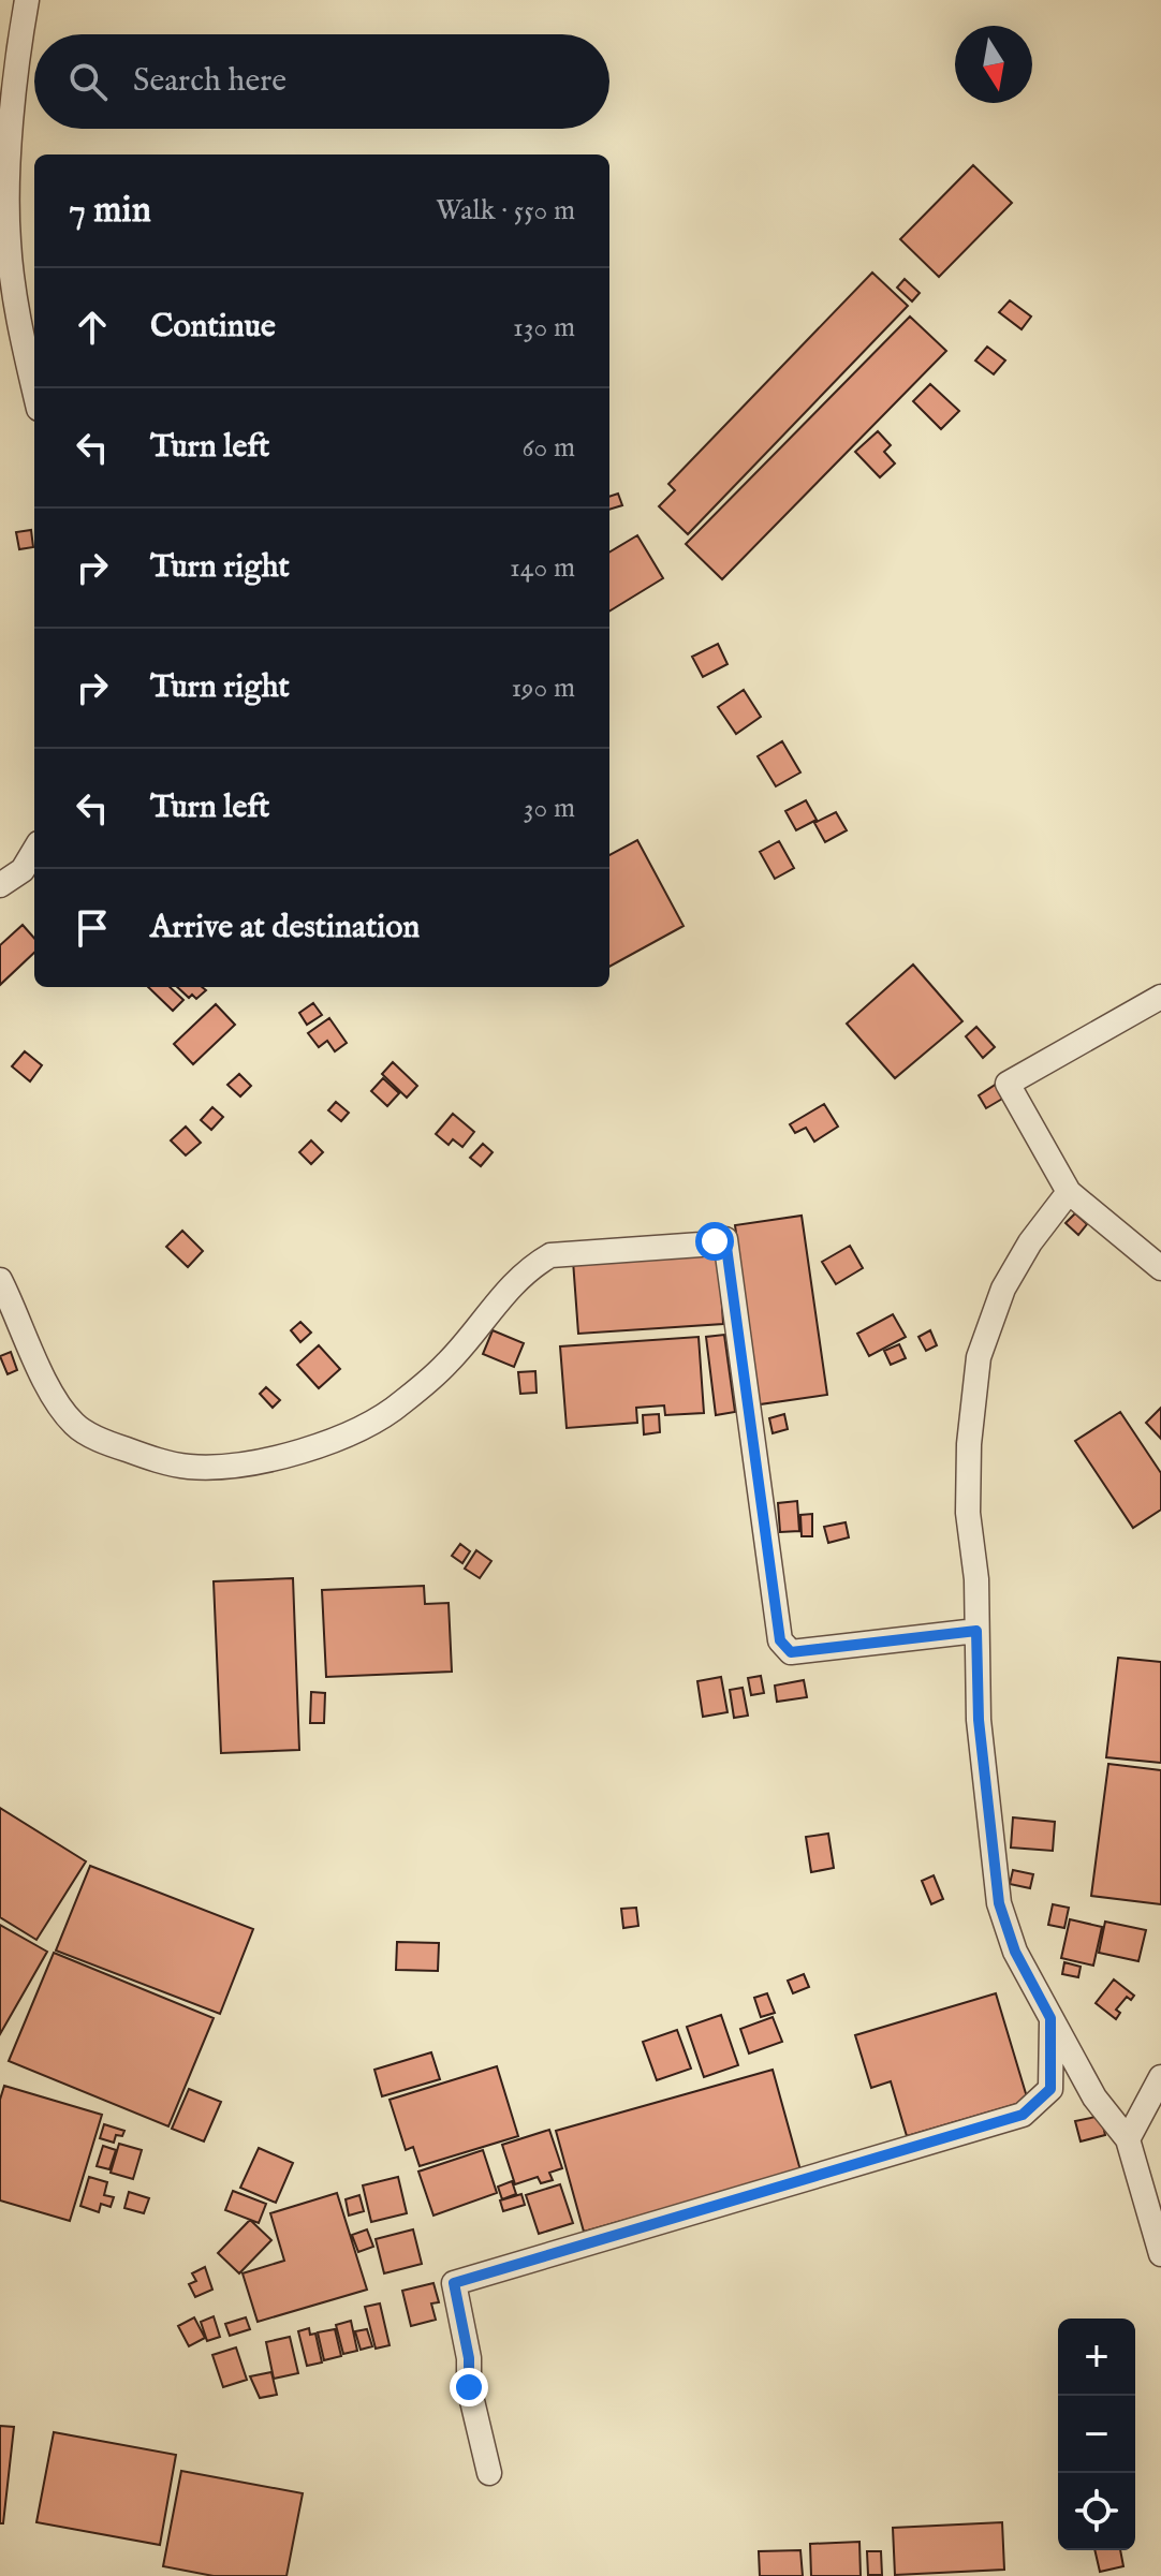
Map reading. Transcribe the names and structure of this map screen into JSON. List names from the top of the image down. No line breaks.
{"north":"bottom","page":{"search":"Search here","heading":["7 min","Walk · 550 m"],"list":[["Continue","130 m"],["Turn left","60 m"],["Turn right","140 m"],["Turn right","190 m"],["Turn left","30 m"],"Arrive at destination"],"map_buttons":["+","−"]}}
